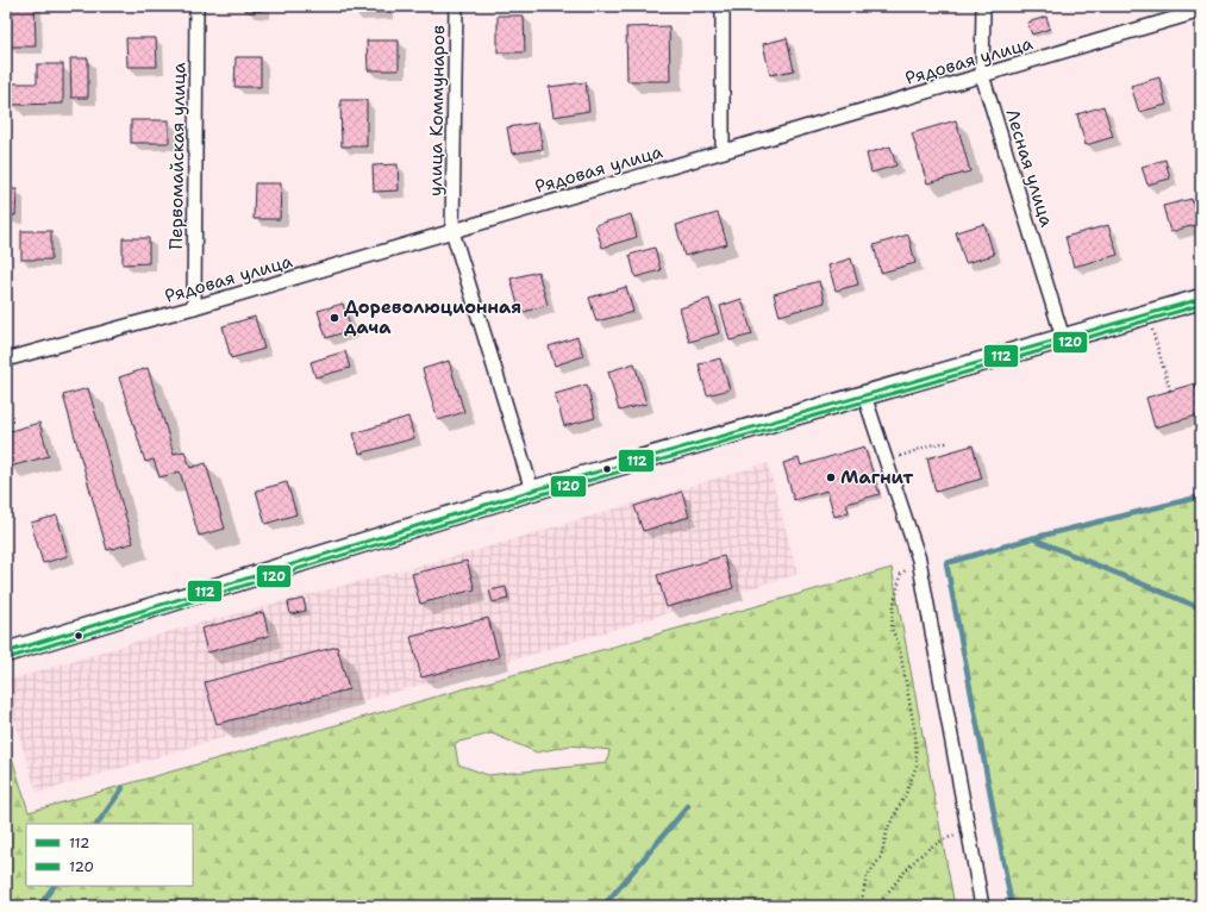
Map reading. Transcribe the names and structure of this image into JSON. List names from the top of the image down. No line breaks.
{"streets":{"street":["Рядовая улица","улица Коммунаров","Первомайская улица","Лесная улица"]},"crossings":[["Рядовая улица","улица Коммунаров"],["Рядовая улица","Первомайская улица"],["Рядовая улица","Лесная улица"]],"places":["Дореволюционная дача","Магнит"],"lines":["transit line 112","transit line 120"],"legend":["112","120"]}
